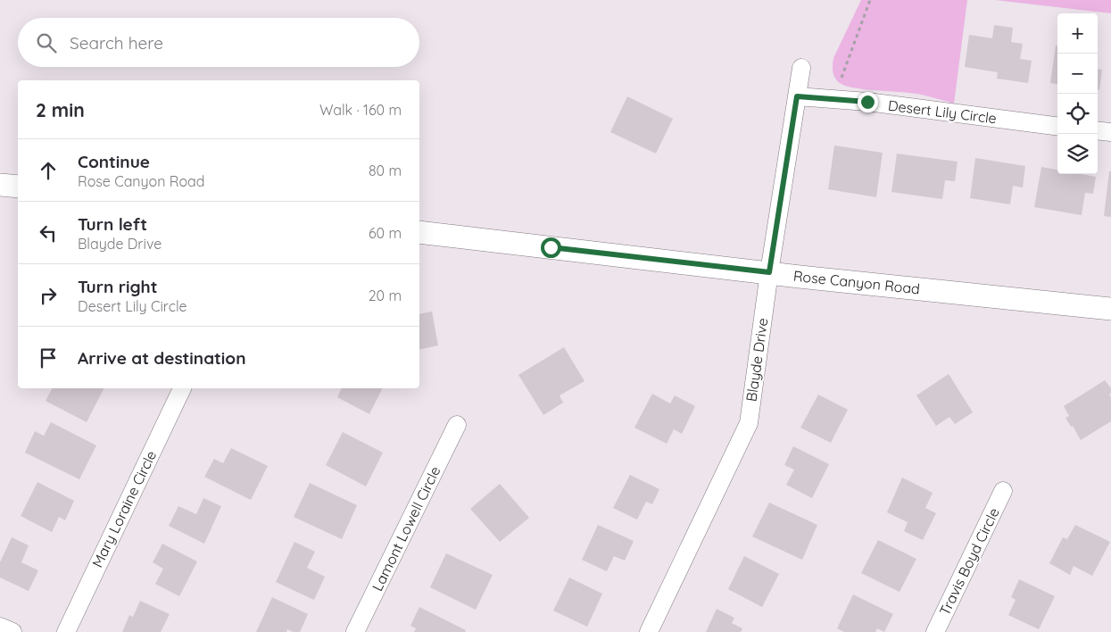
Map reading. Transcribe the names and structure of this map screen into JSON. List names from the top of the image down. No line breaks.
{"streets":{"street":["Desert Lily Circle","Rose Canyon Road","Blayde Drive","Mary Loraine Circle","Lamont Lowell Circle","Travis Boyd Circle"]},"crossings":[["Desert Lily Circle","Blayde Drive"],["Rose Canyon Road","Blayde Drive"]],"page":{"map_buttons":["+","−"],"search":"Search here","heading":["2 min","Walk · 160 m"],"list":[["Continue","Rose Canyon Road","80 m"],["Turn left","Blayde Drive","60 m"],["Turn right","Desert Lily Circle","20 m"],"Arrive at destination"]}}
